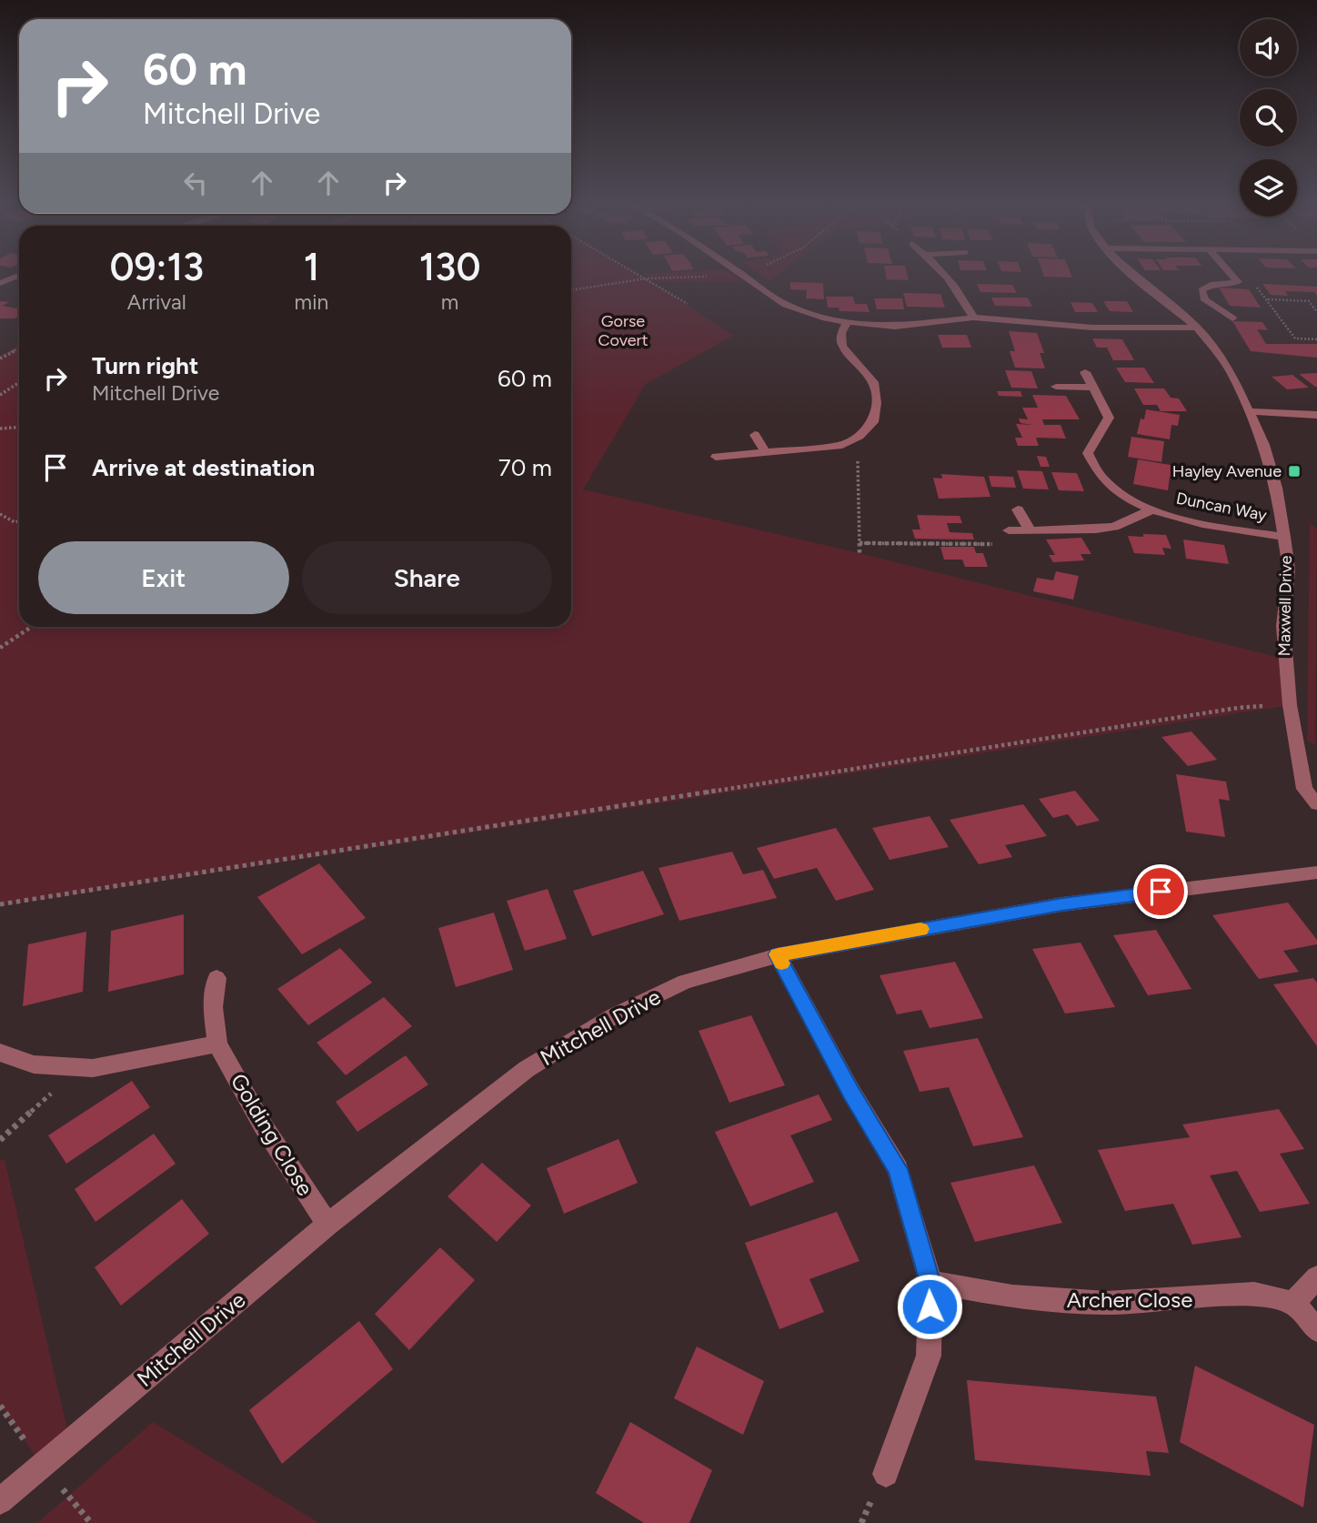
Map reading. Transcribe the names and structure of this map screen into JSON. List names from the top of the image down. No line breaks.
{"streets":{"street":["Duncan Way","Maxwell Drive","Mitchell Drive","Golding Close","Archer Close"]},"crossings":[["Duncan Way","Maxwell Drive"],["Mitchell Drive","Golding Close"]],"parks":["Gorse Covert"],"places":{"transit":["Hayley Avenue"]},"page":{"turn":["60 m","Mitchell Drive"],"eta":["09:13","Arrival","1","min","130","m"],"list":[{"name":"Turn right","note":"Mitchell Drive","value":"60 m"},{"name":"Arrive at destination","value":"70 m"}],"buttons":["Exit","Share"]}}
